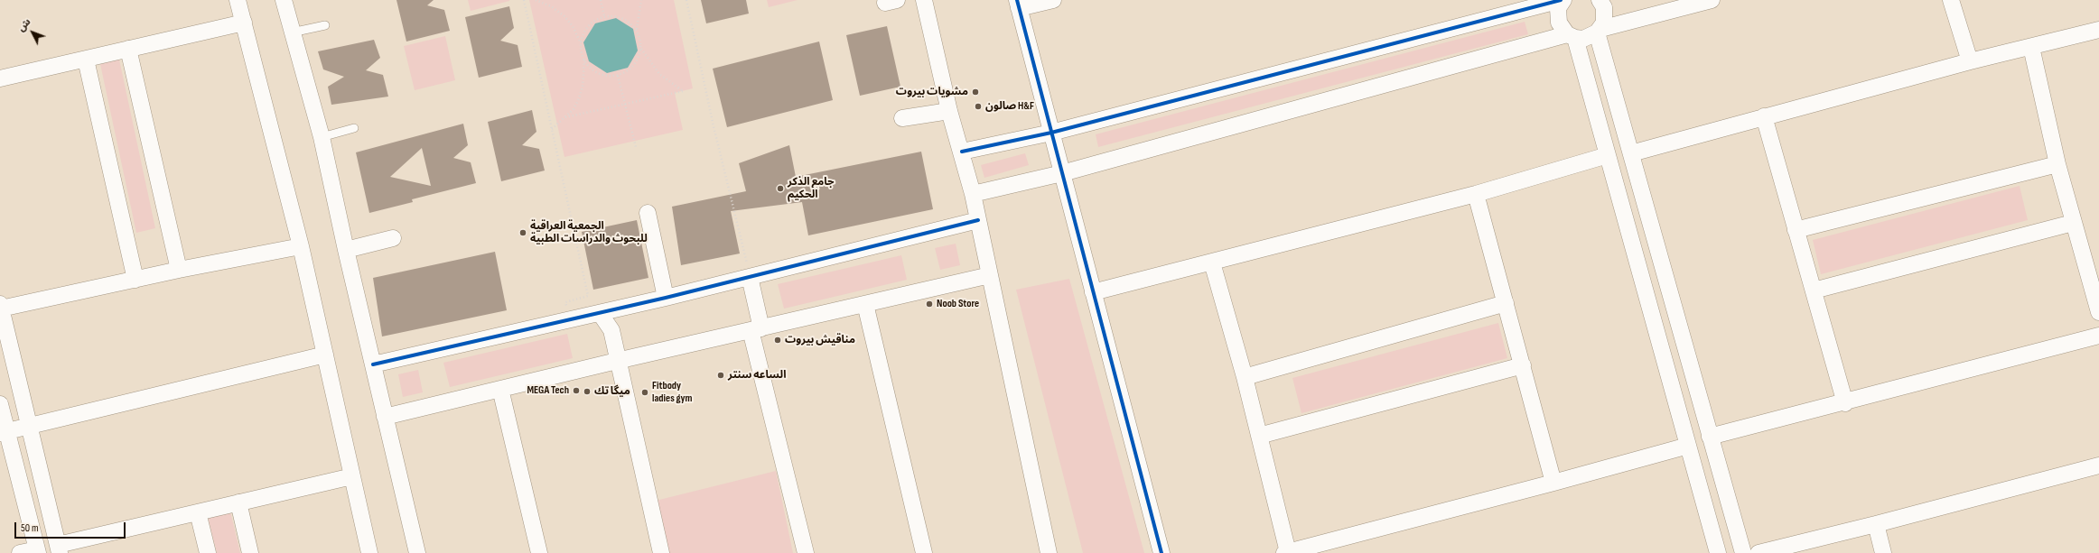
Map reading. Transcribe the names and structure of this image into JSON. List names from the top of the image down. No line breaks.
{"places":["مشويات بيروت","صالون H&F","جامع الذكر الحكيم","الجمعية العراقية للبحوث والدراسات الطبية","Noob Store","مناقيش بيروت","الساعه سنتر","MEGA Tech","ميگا تك","Fitbody ladies gym"],"scale_bar":"50 m","north":"top left"}
